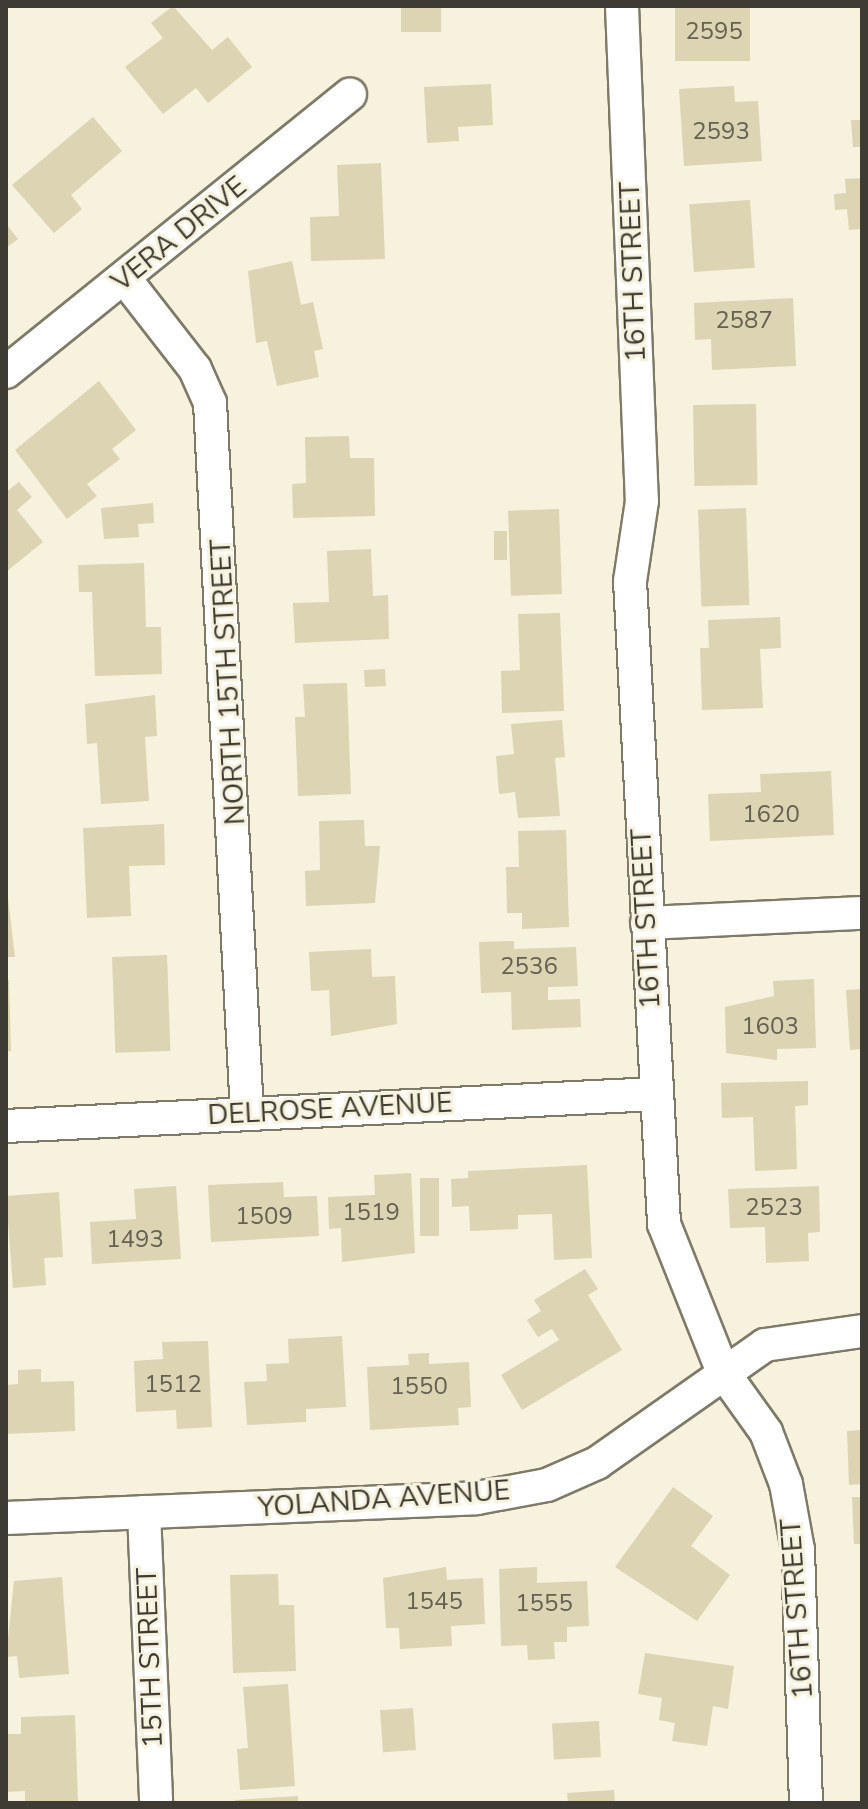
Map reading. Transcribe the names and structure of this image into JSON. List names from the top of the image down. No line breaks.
{"streets":{"street":["VERA DRIVE","16TH STREET","NORTH 15TH STREET","DELROSE AVENUE","YOLANDA AVENUE","15TH STREET"]},"crossings":[["VERA DRIVE","NORTH 15TH STREET"],["16TH STREET","DELROSE AVENUE"],["16TH STREET","YOLANDA AVENUE"],["NORTH 15TH STREET","DELROSE AVENUE"],["YOLANDA AVENUE","15TH STREET"]],"house_numbers":["2595","2593","2587","1620","2536","1603","2523","1519","1509","1493","1512","1550","1545","1555"]}
